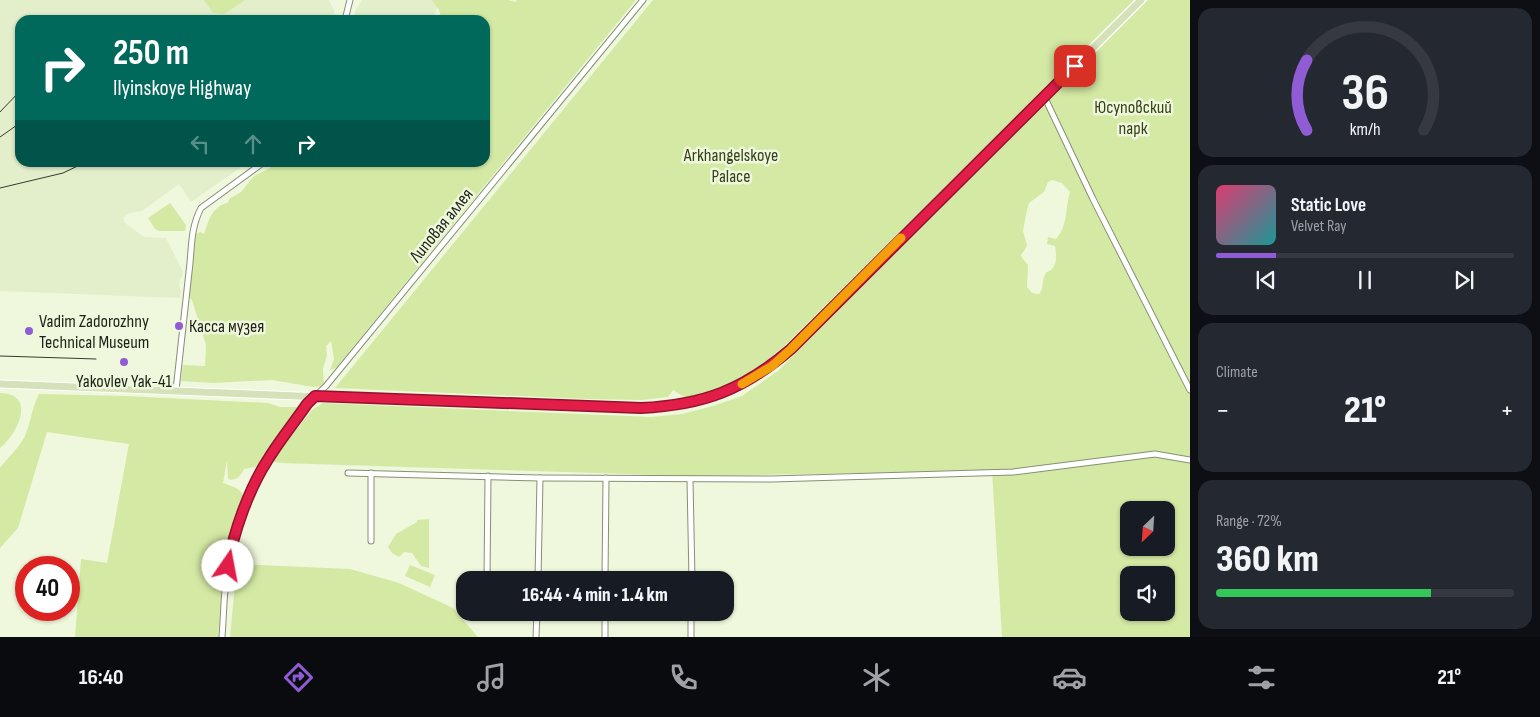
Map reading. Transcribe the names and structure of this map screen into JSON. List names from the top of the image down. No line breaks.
{"streets":{"street":["Липовая аллея"]},"parks":["Юсуповский парк","Arkhangelskoye Palace"],"places":["Касса музея","Vadim Zadorozhny Technical Museum","Yakovlev Yak-41"],"north":"bottom left","page":{"turn":["250 m","Ilyinskoye Highway"],"song":["Static Love","Velvet Ray"],"tile":["Climate",["Range · 72%","360 km"]],"heat":["−","21°","+"],"limit":"40","trip":"16:44 · 4 min · 1.4 km","tabs":["16:40","21°"],"gauge":["36","km/h"]}}
